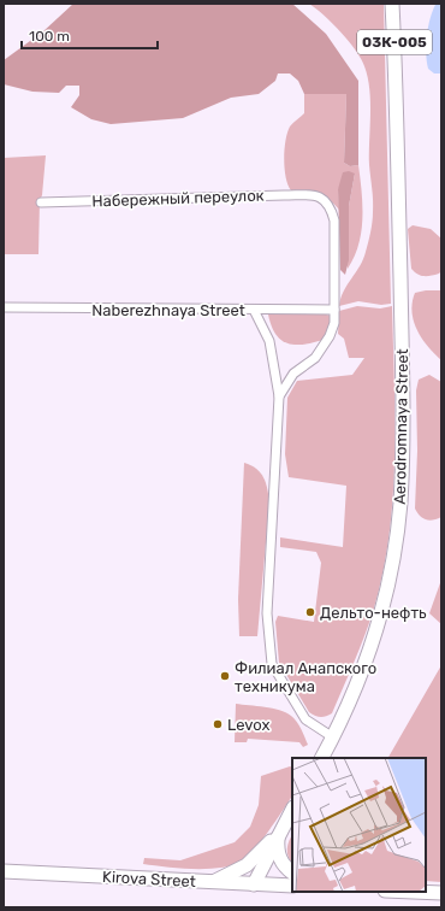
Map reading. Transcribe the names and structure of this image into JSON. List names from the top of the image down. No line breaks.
{"streets":{"main road":["03К-005","Aerodromnaya Street","Kirova Street"],"street":["Набережный переулок","Naberezhnaya Street"]},"crossings":[["Набережный переулок","Naberezhnaya Street"]],"places":["Дельто-нефть","Филиал Анапского техникума","Levox"],"scale_bar":"100 m"}
